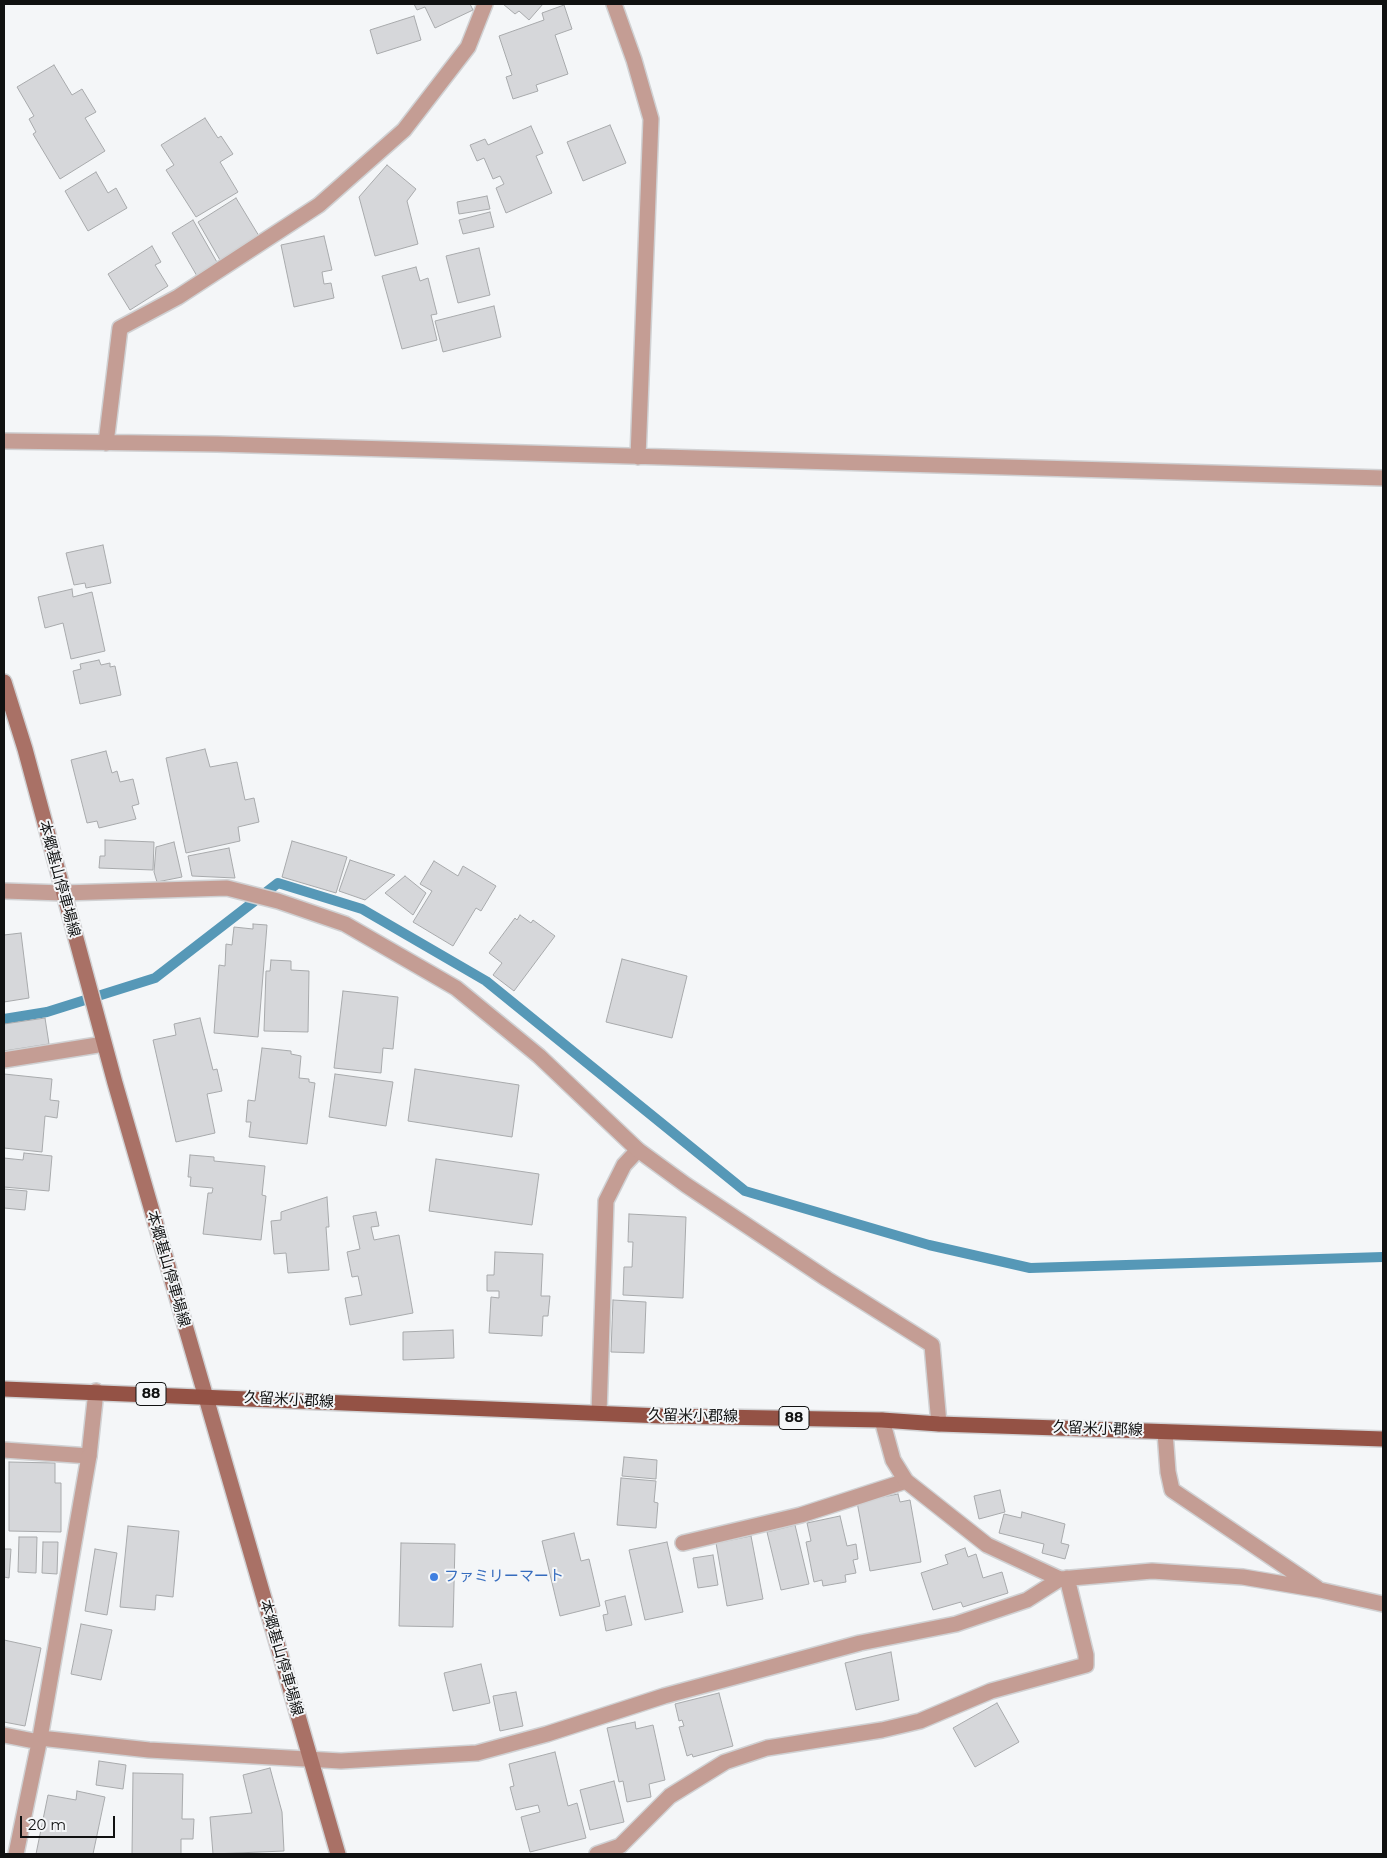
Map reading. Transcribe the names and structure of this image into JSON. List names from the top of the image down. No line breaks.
{"streets":{"main road":["本郷基山停車場線","88","久留米小郡線"]},"crossings":[["本郷基山停車場線","久留米小郡線"]],"places":["ファミリーマート"],"scale_bar":"20 m"}
